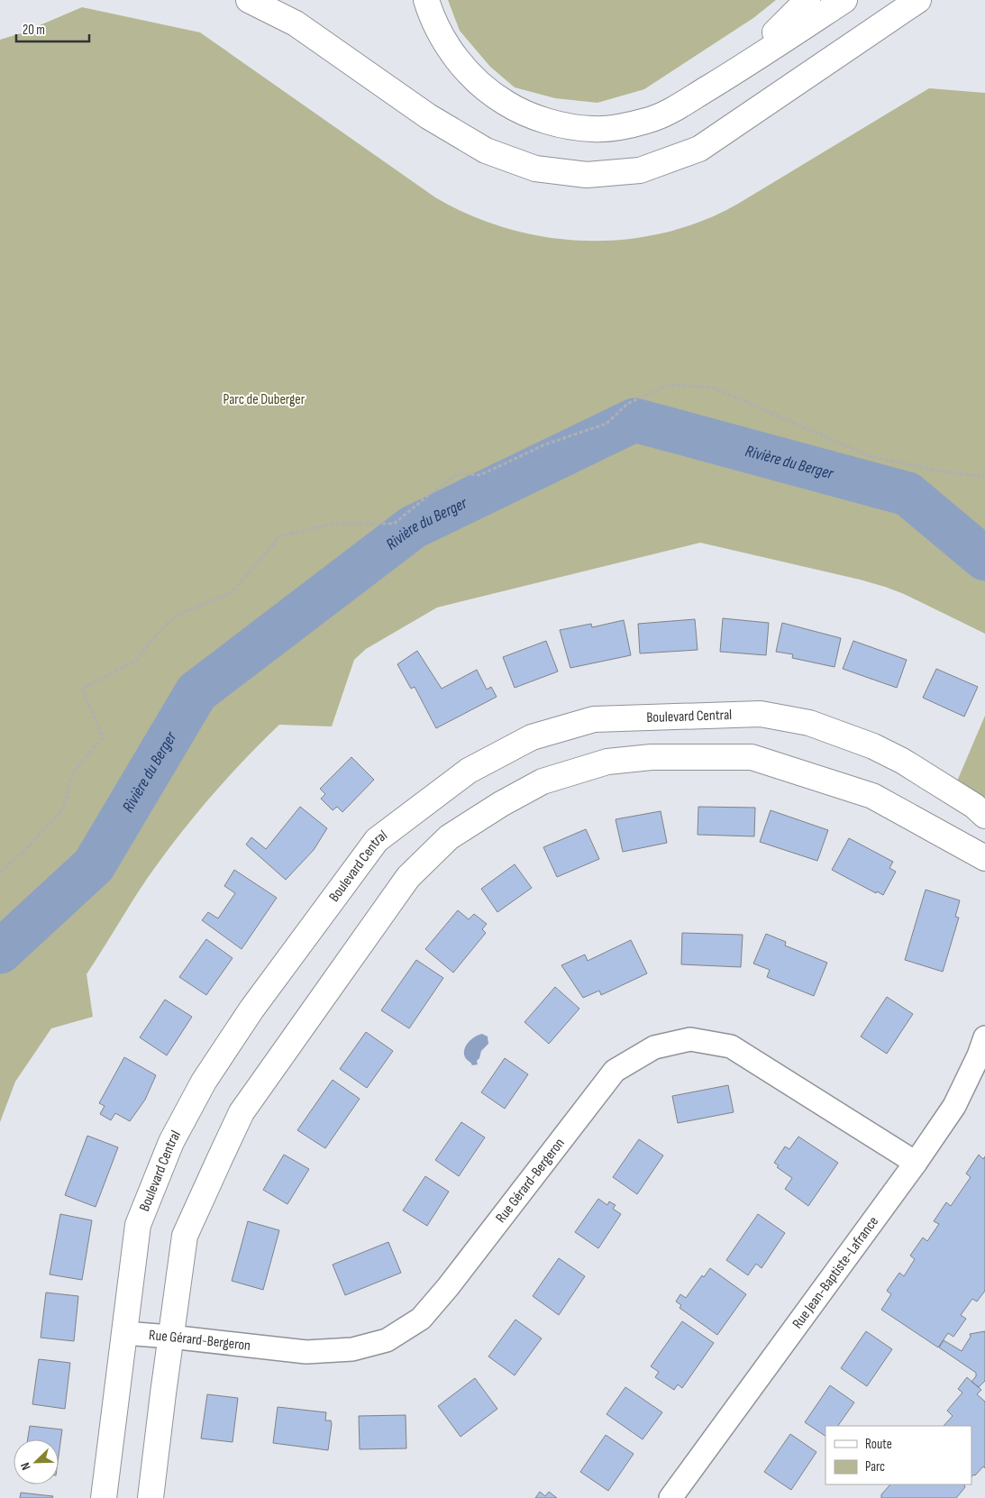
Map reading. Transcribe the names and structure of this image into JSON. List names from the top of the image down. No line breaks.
{"streets":{"main road":["Boulevard Central"],"street":["Rue Gérard-Bergeron","Rue Jean-Baptiste-Lafrance"]},"crossings":[["Boulevard Central","Rue Gérard-Bergeron"],["Rue Gérard-Bergeron","Rue Jean-Baptiste-Lafrance"]],"water":["Rivière du Berger"],"parks":["Parc de Duberger"],"legend":["Route","Parc"],"scale_bar":"20 m","north":"bottom left"}
